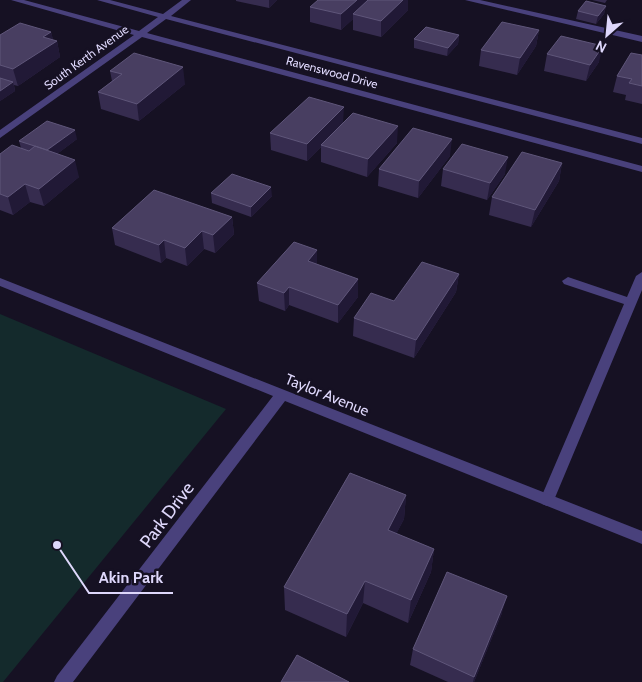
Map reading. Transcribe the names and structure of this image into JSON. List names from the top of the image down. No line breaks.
{"streets":{"street":["South Kerth Avenue","Ravenswood Drive","Taylor Avenue","Park Drive"]},"crossings":[["South Kerth Avenue","Ravenswood Drive"],["Taylor Avenue","Park Drive"]],"places":["Akin Park"],"north":"bottom left"}
